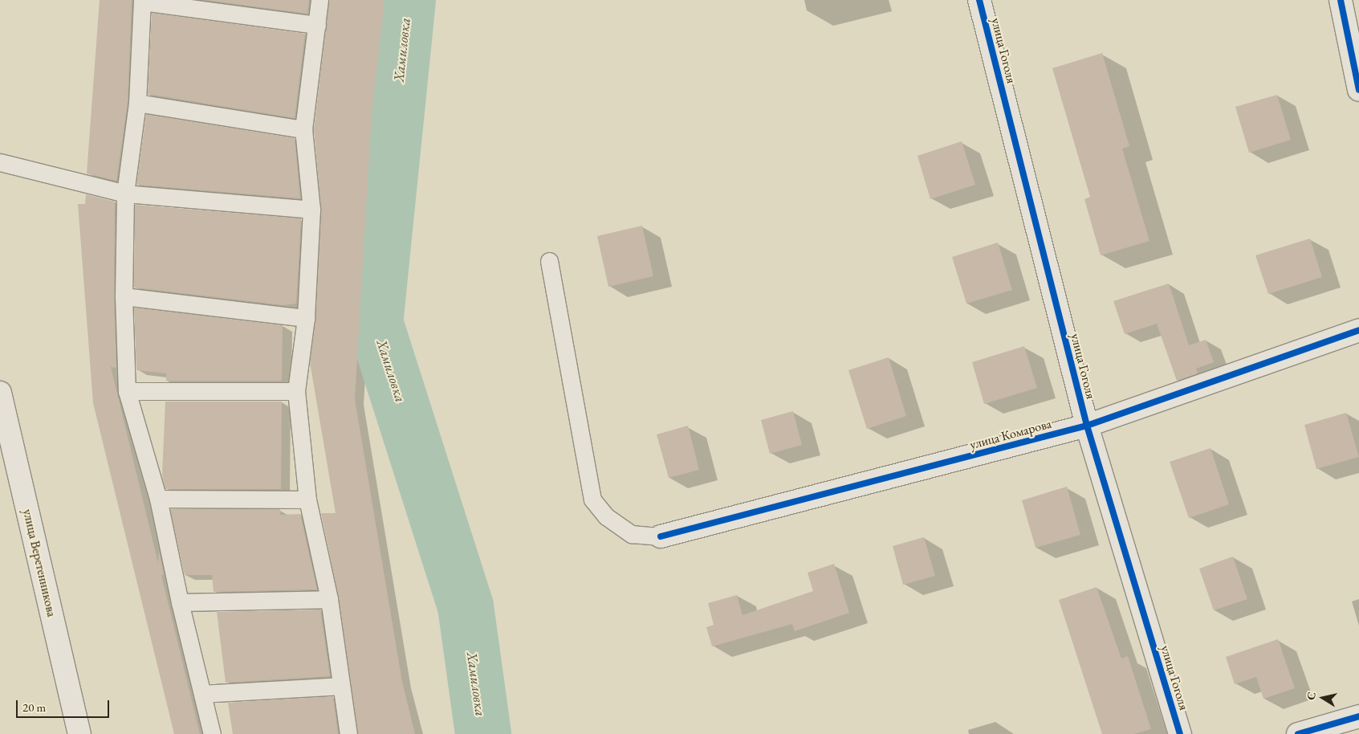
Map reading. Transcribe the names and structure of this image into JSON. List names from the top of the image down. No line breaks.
{"streets":{"street":["улица Гоголя","улица Комарова","улица Веретенникова"]},"crossings":[["улица Гоголя","улица Комарова"]],"water":["Хамиловка"],"scale_bar":"20 m","north":"left"}
